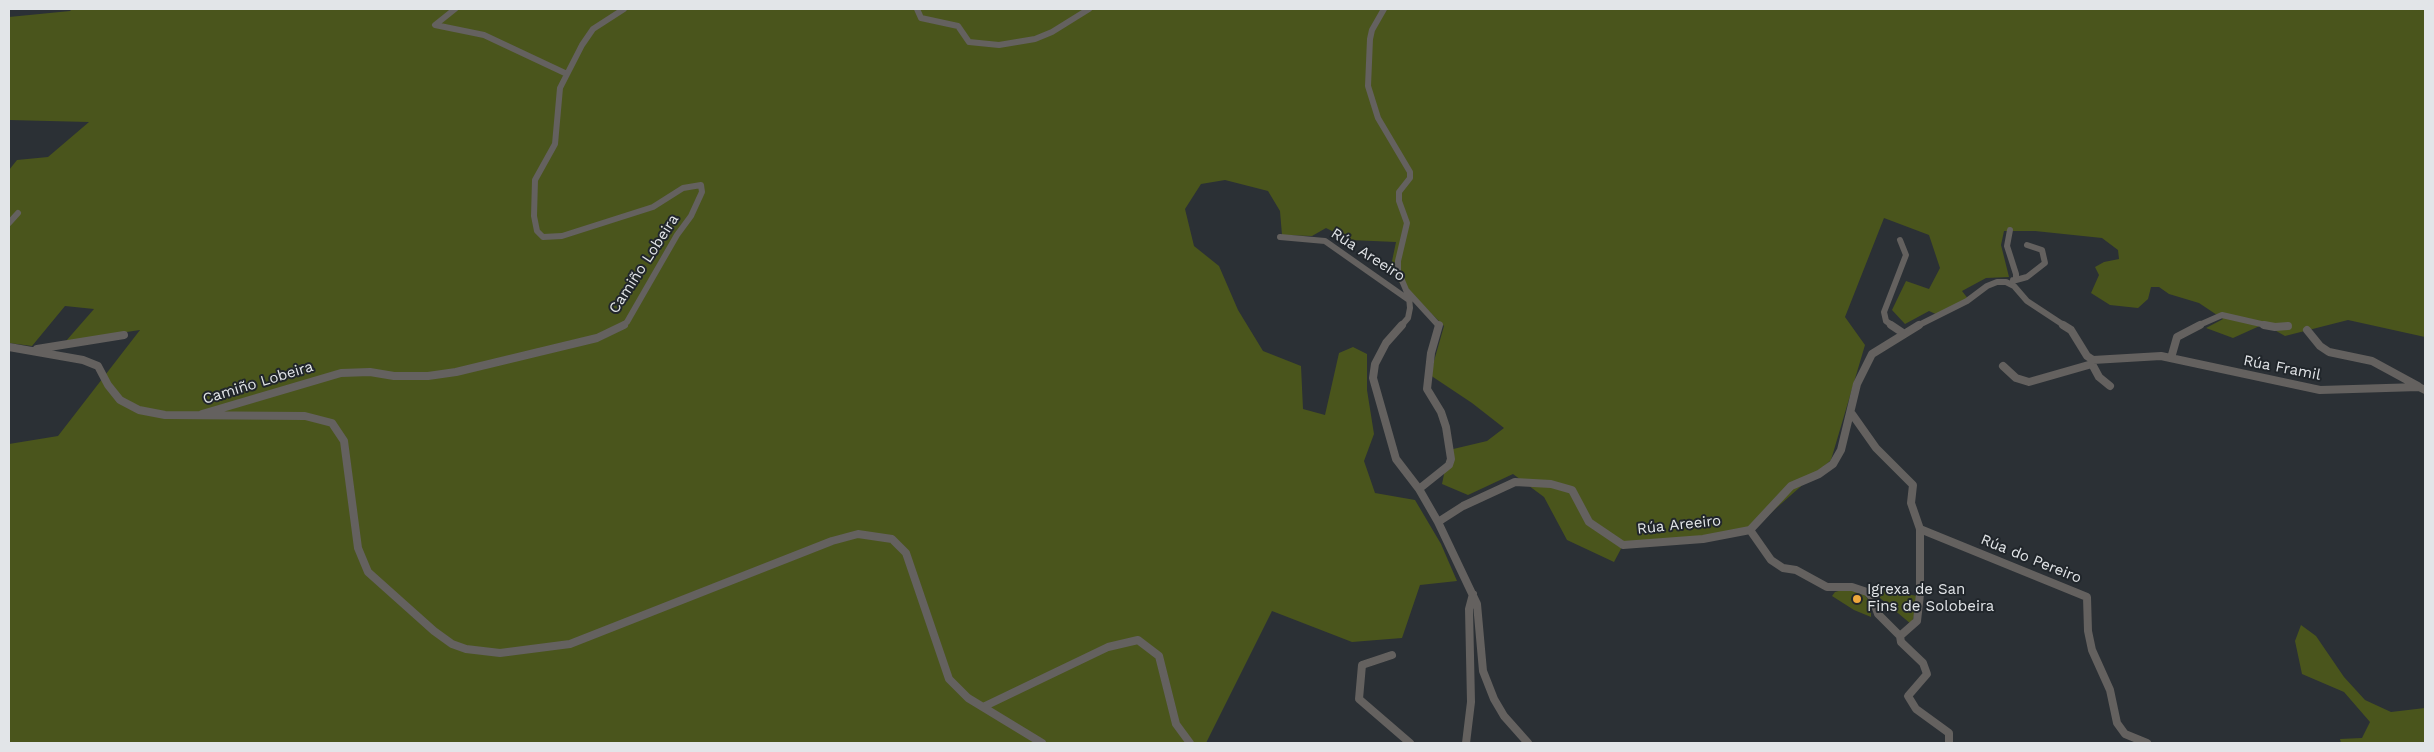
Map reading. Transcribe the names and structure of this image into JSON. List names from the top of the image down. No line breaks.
{"streets":{"street":["Rúa Areeiro","Camiño Lobeira","Rúa Framil","Rúa do Pereiro"]},"places":["Igrexa de San Fins de Solobeira"]}
